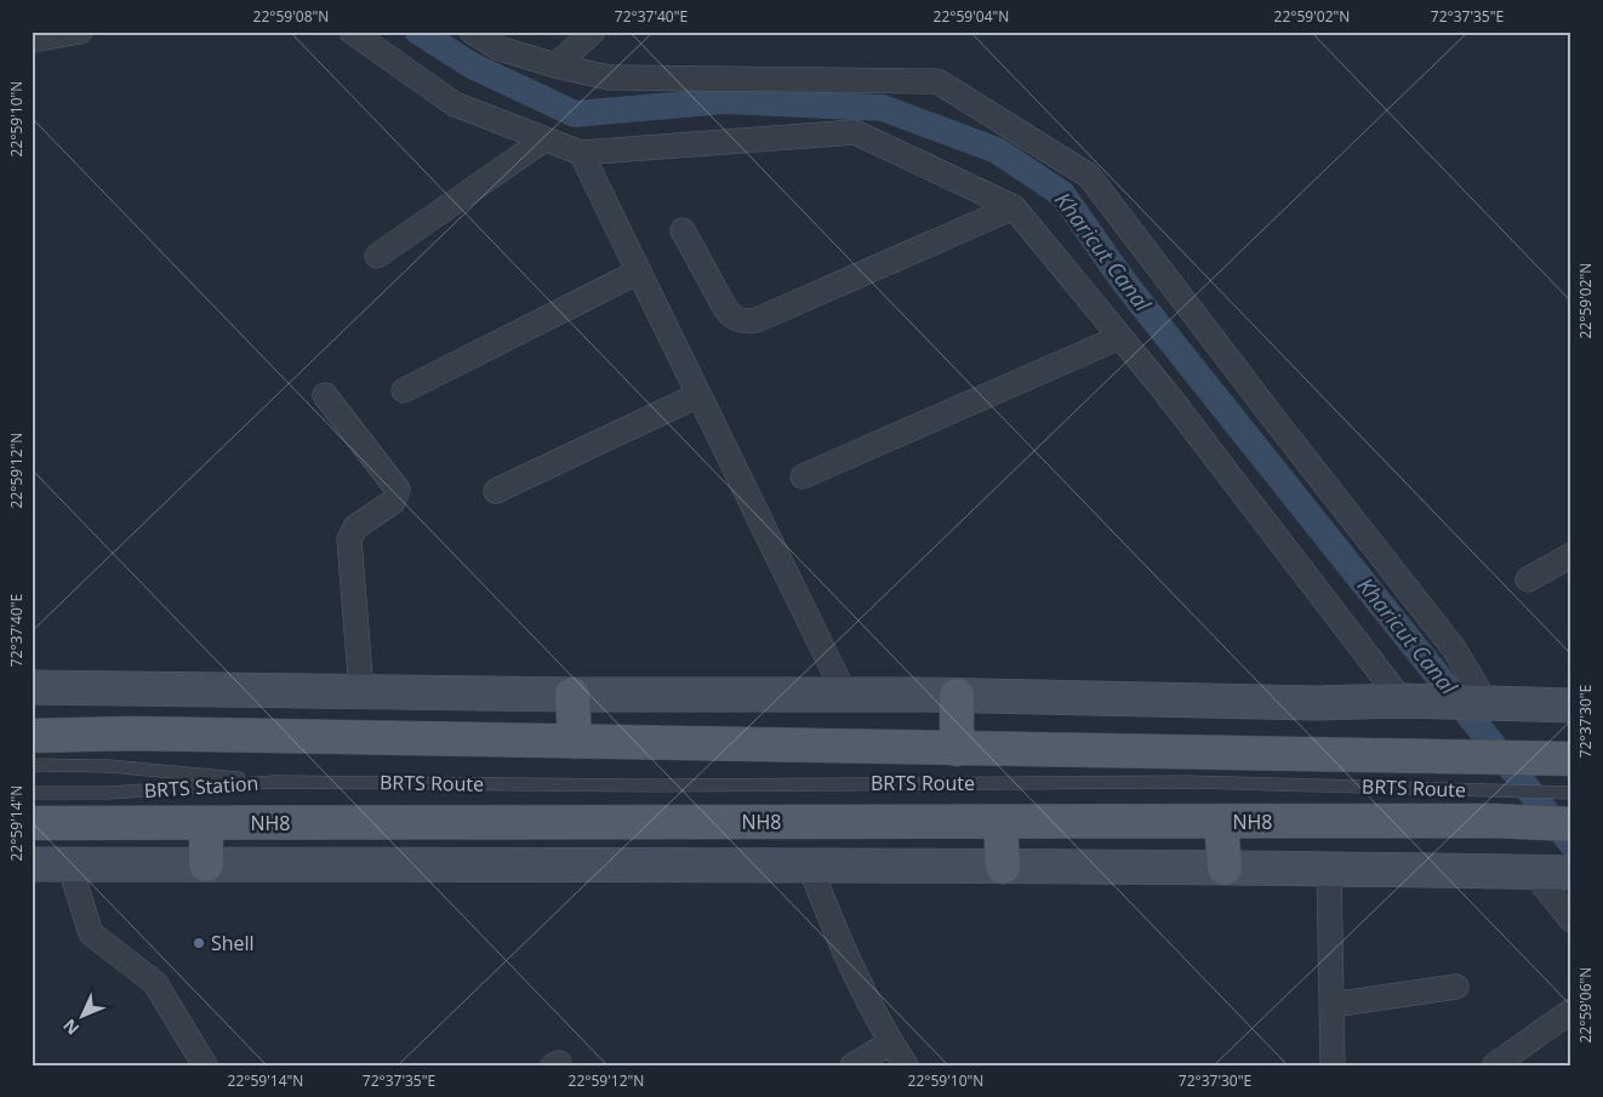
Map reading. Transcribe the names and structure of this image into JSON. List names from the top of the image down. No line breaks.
{"streets":{"main road":["NH8"],"lane":["BRTS Route","BRTS Station"]},"crossings":[["BRTS Route","BRTS Station"]],"water":["Kharicut Canal"],"places":["Shell"],"north":"bottom left","coordinates":["22°59'08\"N","72°37'40\"E","22°59'04\"N","22°59'02\"N","72°37'35\"E","22°59'10\"N","22°59'12\"N","72°37'30\"E","22°59'14\"N","22°59'06\"N"]}
